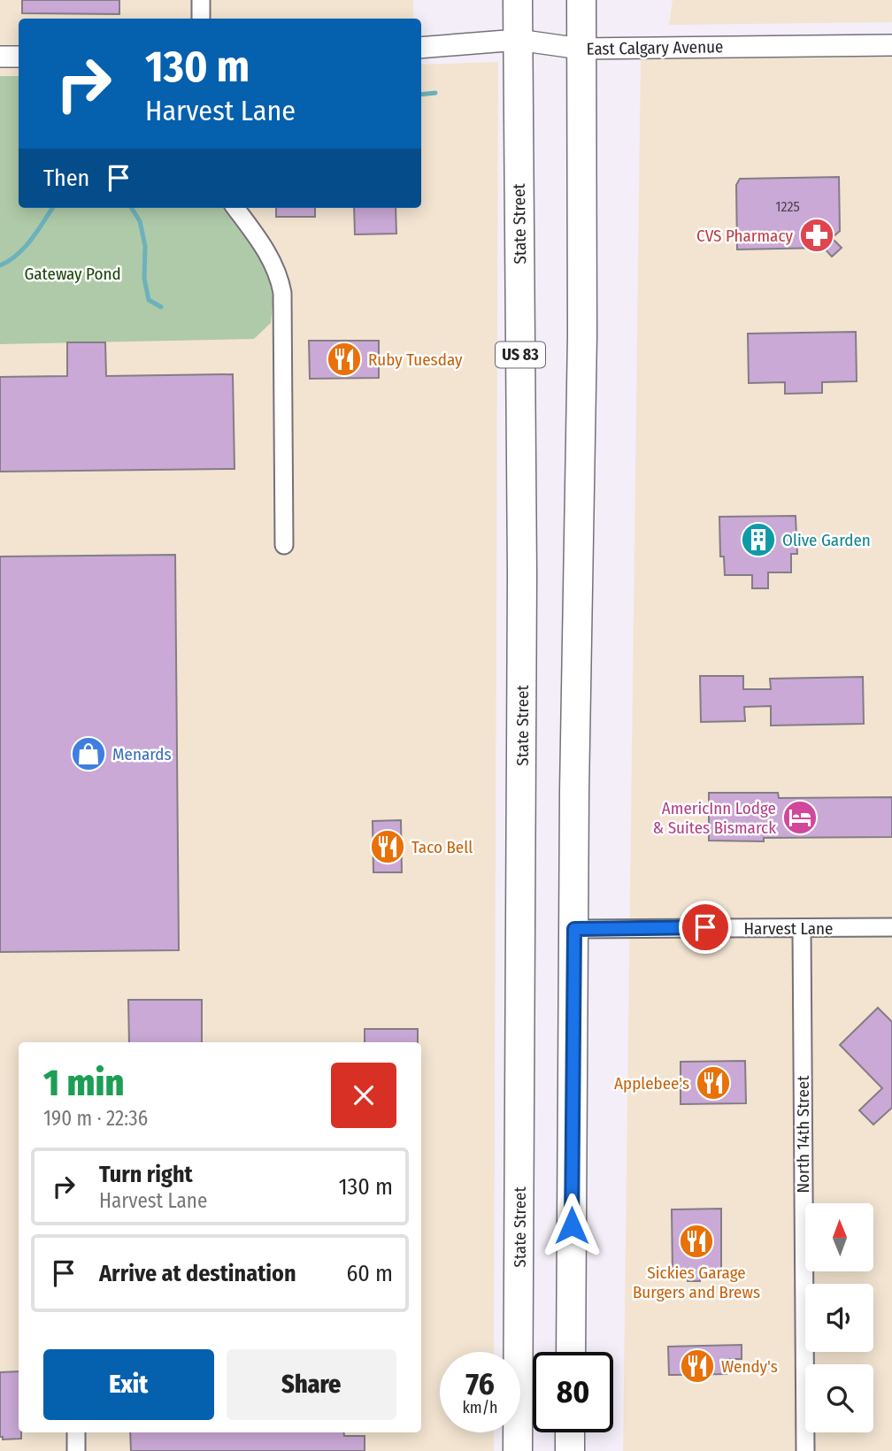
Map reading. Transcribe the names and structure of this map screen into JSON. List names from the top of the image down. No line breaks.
{"streets":{"highway":["State Street","US 83"],"street":["East Calgary Avenue","Harvest Lane","North 14th Street"]},"crossings":[["East Calgary Avenue","State Street"],["Harvest Lane","North 14th Street"]],"parks":["Gateway Pond"],"places":{"pharmacy":["CVS Pharmacy"],"restaurant":["Ruby Tuesday","Taco Bell","Applebee's","Sickies Garage Burgers and Brews","Wendy's"],"building":["Olive Garden"],"shop":["Menards"],"hotel":["AmericInn Lodge & Suites Bismarck"]},"house_numbers":["1225"],"north":"top","page":{"turn":["130 m","Harvest Lane"],"then":"Then","heading":["1 min","190 m · 22:36"],"list":[{"name":"Turn right","note":"Harvest Lane","value":"130 m"},{"name":"Arrive at destination","value":"60 m"}],"buttons":["Exit","Share"],"speed":"76 km/h","limit":"80"}}
